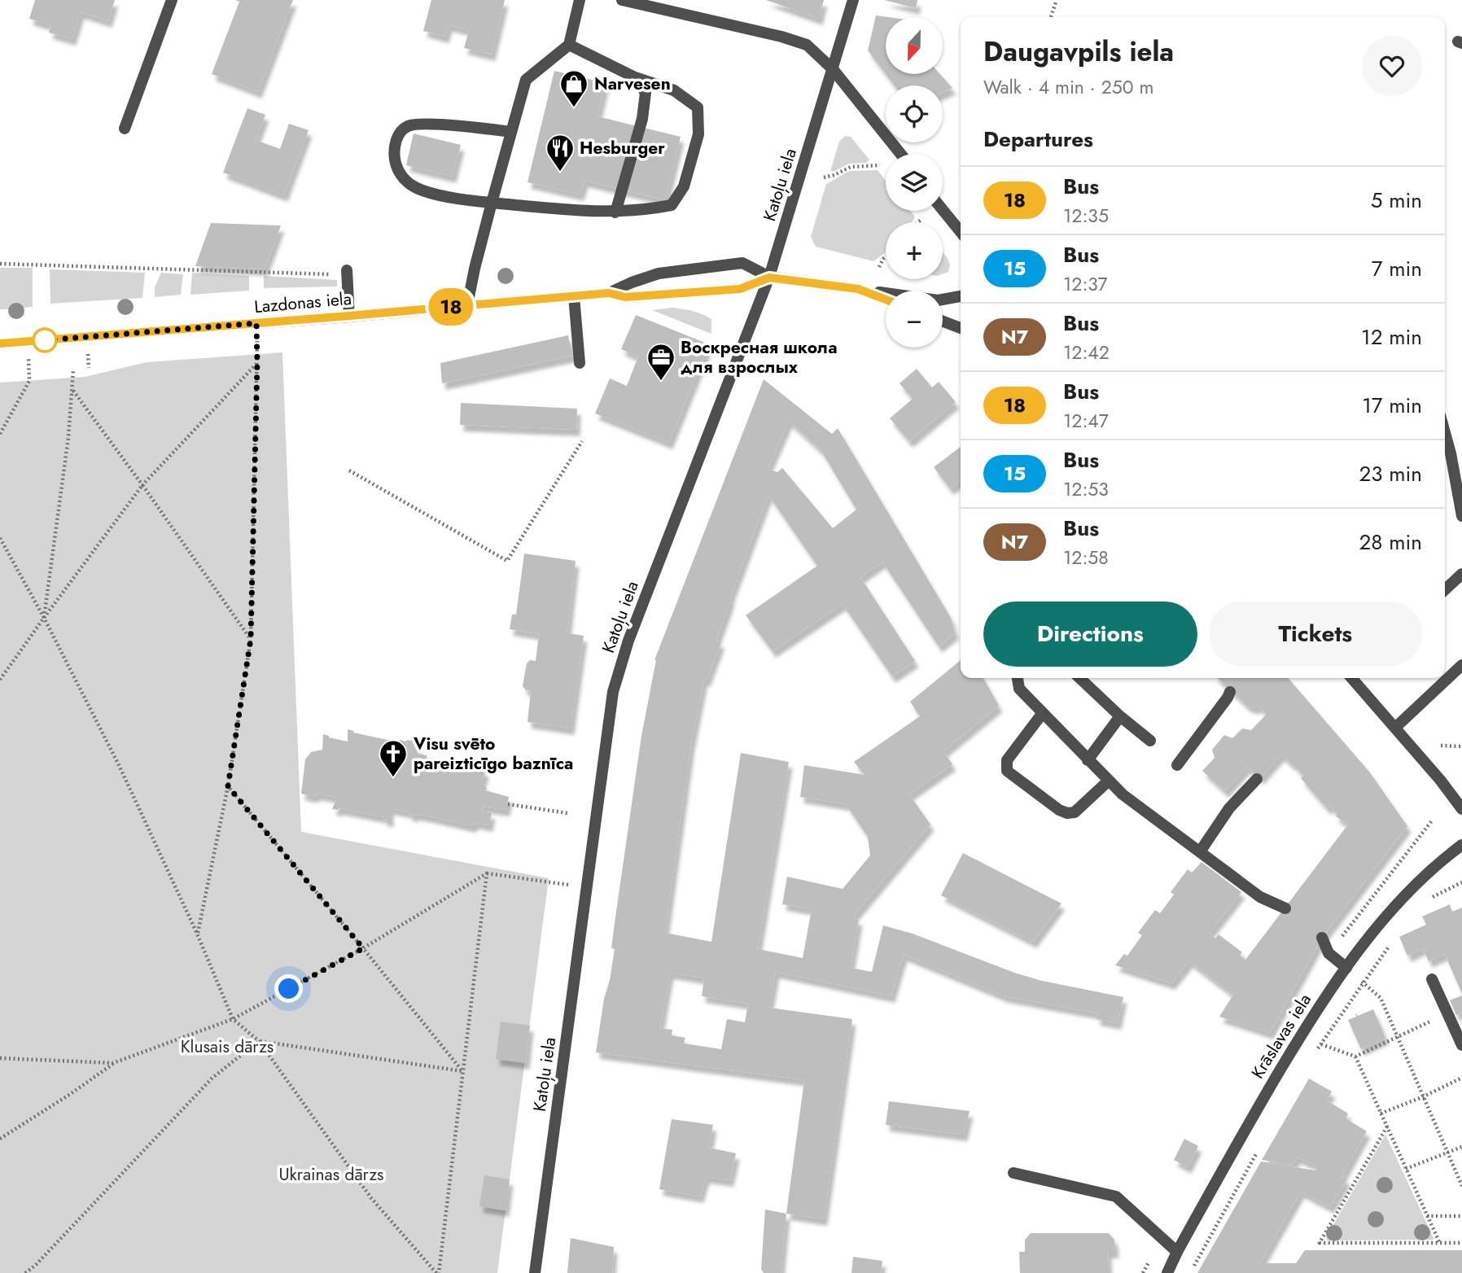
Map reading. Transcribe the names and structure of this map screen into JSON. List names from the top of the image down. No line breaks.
{"streets":{"street":["Katoļu iela","Lazdonas iela","Krāslavas iela"]},"crossings":[["Katoļu iela","Lazdonas iela"]],"parks":["Klusais dārzs","Ukrainas dārzs"],"places":{"shop":["Narvesen"],"restaurant":["Hesburger"],"office":["Воскресная школа для взрослых"],"church":["Visu svēto pareizticīgo baznīca"]},"lines":["bus line 18"],"north":"bottom","page":{"on_map":"18","map_buttons":["+","−"],"heading":[["Daugavpils iela","Walk · 4 min · 250 m"],"Departures"],"list":[{"mark":"18","name":"Bus","note":"12:35","value":"5 min"},{"mark":"15","name":"Bus","note":"12:37","value":"7 min"},{"mark":"N7","name":"Bus","note":"12:42","value":"12 min"},{"mark":"18","name":"Bus","note":"12:47","value":"17 min"},{"mark":"15","name":"Bus","note":"12:53","value":"23 min"},{"mark":"N7","name":"Bus","note":"12:58","value":"28 min"}],"buttons":["Directions","Tickets"]}}
